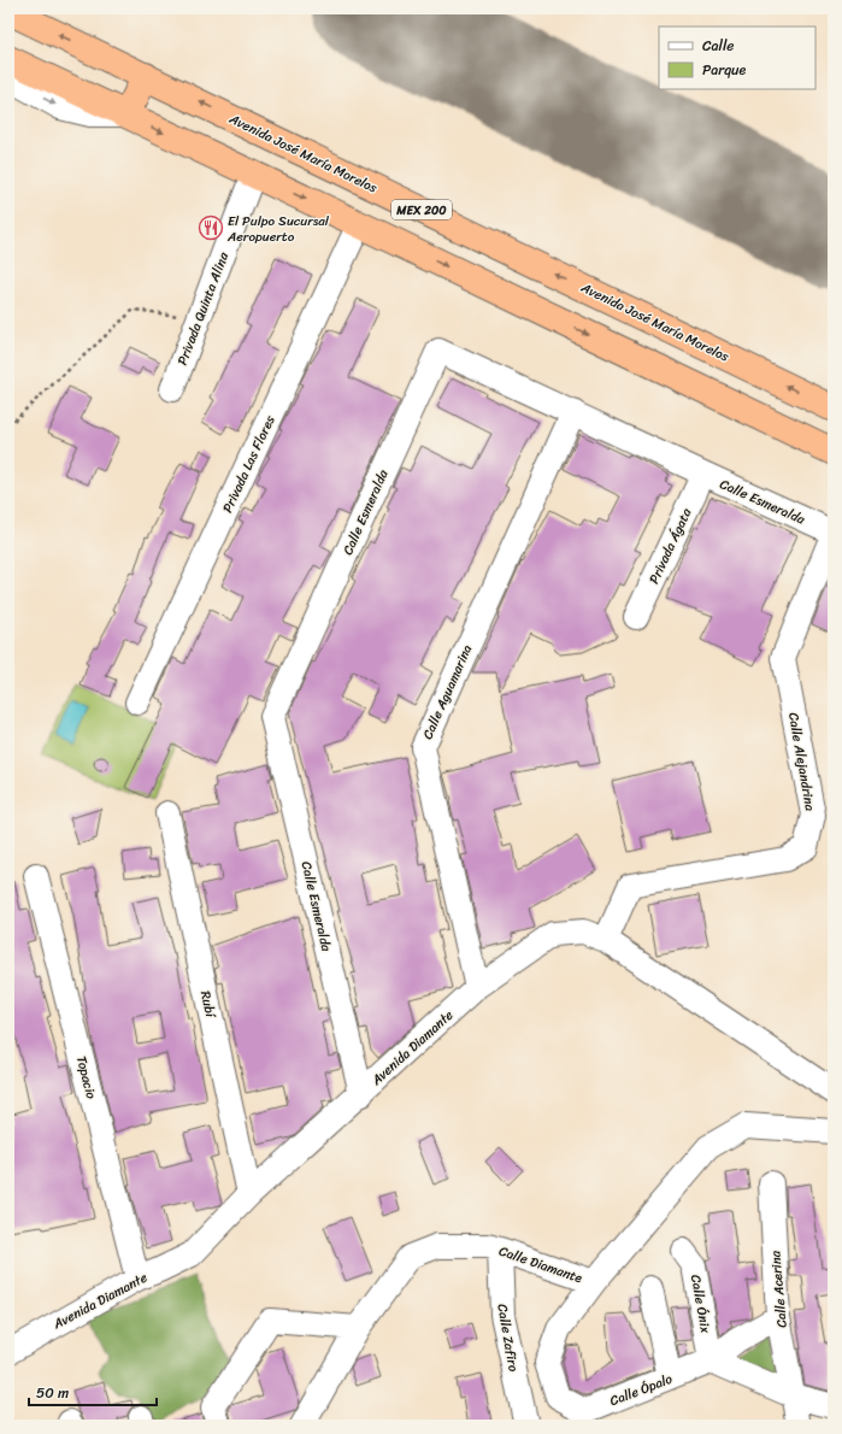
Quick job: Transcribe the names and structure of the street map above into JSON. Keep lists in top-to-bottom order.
{
  "streets": {
    "highway": ["Avenida José María Morelos", "MEX 200"],
    "street": [
      "Privada Quinta Alina",
      "Privada Las Flores",
      "Calle Esmeralda",
      "Privada Ágata",
      "Calle Aguamarina",
      "Calle Alejandrina",
      "Rubí",
      "Avenida Diamante",
      "Topacio",
      "Calle Diamante",
      "Calle Acerina",
      "Calle Ónix",
      "Calle Zafiro",
      "Calle Ópalo"
    ]
  },
  "crossings": [
    ["MEX 200", "Privada Quinta Alina"],
    ["MEX 200", "Privada Las Flores"],
    ["Calle Esmeralda", "Privada Ágata"],
    ["Calle Esmeralda", "Calle Aguamarina"],
    ["Calle Esmeralda", "Calle Alejandrina"],
    ["Calle Esmeralda", "Avenida Diamante"],
    ["Calle Aguamarina", "Avenida Diamante"],
    ["Calle Alejandrina", "Avenida Diamante"],
    ["Rubí", "Avenida Diamante"],
    ["Avenida Diamante", "Topacio"],
    ["Calle Diamante", "Calle Zafiro"],
    ["Calle Diamante", "Calle Ópalo"],
    ["Calle Acerina", "Calle Ópalo"],
    ["Calle Ónix", "Calle Ópalo"]
  ],
  "places": {
    "restaurant": ["El Pulpo Sucursal Aeropuerto"]
  },
  "legend": ["Calle", "Parque"],
  "scale_bar": "50 m"
}
